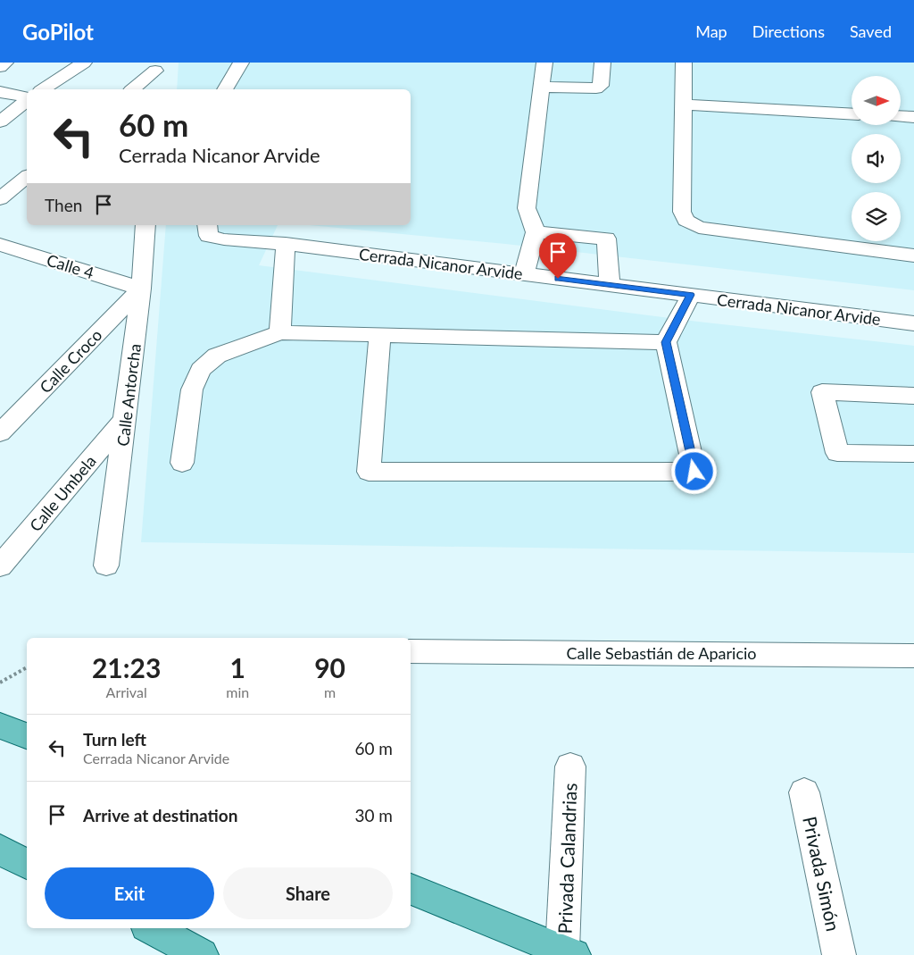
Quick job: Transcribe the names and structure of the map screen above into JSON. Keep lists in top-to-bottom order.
{
  "streets": {
    "street": [
      "Cerrada Nicanor Arvide",
      "Calle 4",
      "Calle Croco",
      "Calle Antorcha",
      "Calle Umbela",
      "Calle Sebastián de Aparicio",
      "Privada Calandrias",
      "Privada Simón"
    ]
  },
  "crossings": [
    ["Calle 4", "Calle Croco"],
    ["Calle 4", "Calle Antorcha"],
    ["Calle Croco", "Calle Antorcha"],
    ["Calle Antorcha", "Calle Umbela"]
  ],
  "north": "right",
  "page": {
    "header": "GoPilot",
    "nav": ["Map", "Directions", "Saved"],
    "turn": ["60 m", "Cerrada Nicanor Arvide"],
    "then": "Then",
    "eta": [
      "21:23",
      "Arrival",
      "1",
      "min",
      "90",
      "m"
    ],
    "list": [
      {
        "name": "Turn left",
        "note": "Cerrada Nicanor Arvide",
        "value": "60 m"
      },
      {
        "name": "Arrive at destination",
        "value": "30 m"
      }
    ],
    "buttons": ["Exit", "Share"]
  }
}
